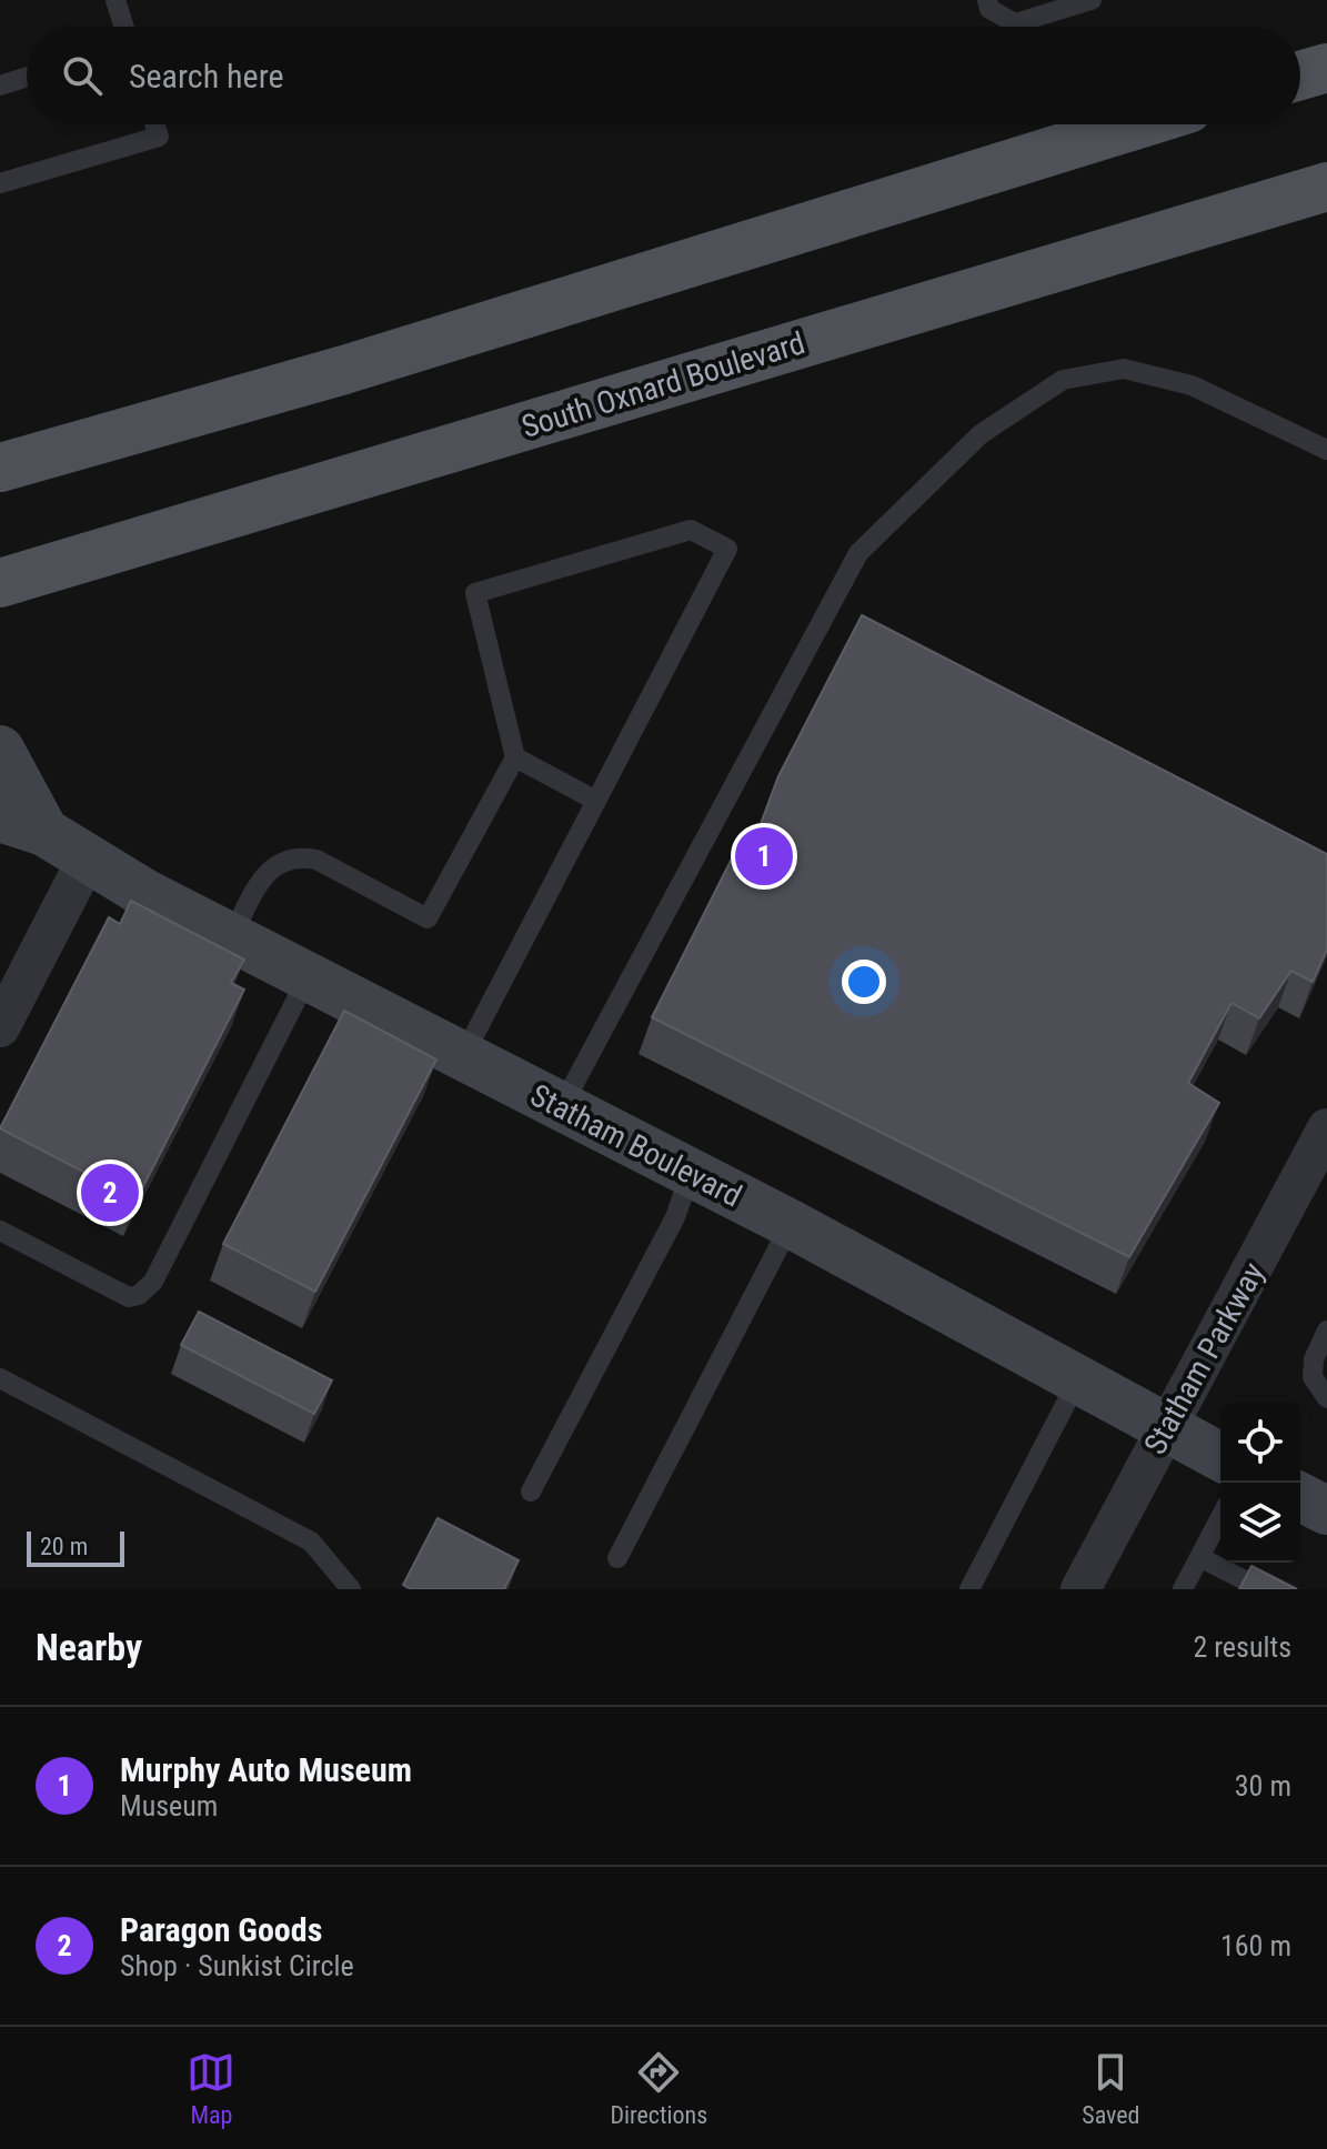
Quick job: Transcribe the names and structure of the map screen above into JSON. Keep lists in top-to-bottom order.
{
  "streets": {
    "main road": ["South Oxnard Boulevard"],
    "street": ["Statham Boulevard", "Statham Parkway"]
  },
  "crossings": [
    ["Statham Boulevard", "Statham Parkway"]
  ],
  "scale_bar": "20 m",
  "page": {
    "search": "Search here",
    "pins": ["1", "2"],
    "scale": "20 m",
    "heading": ["Nearby", "2 results"],
    "list": [
      {
        "mark": "1",
        "name": "Murphy Auto Museum",
        "note": "Museum",
        "value": "30 m"
      },
      {
        "mark": "2",
        "name": "Paragon Goods",
        "note": "Shop · Sunkist Circle",
        "value": "160 m"
      }
    ],
    "nav": ["Map", "Directions", "Saved"]
  }
}
